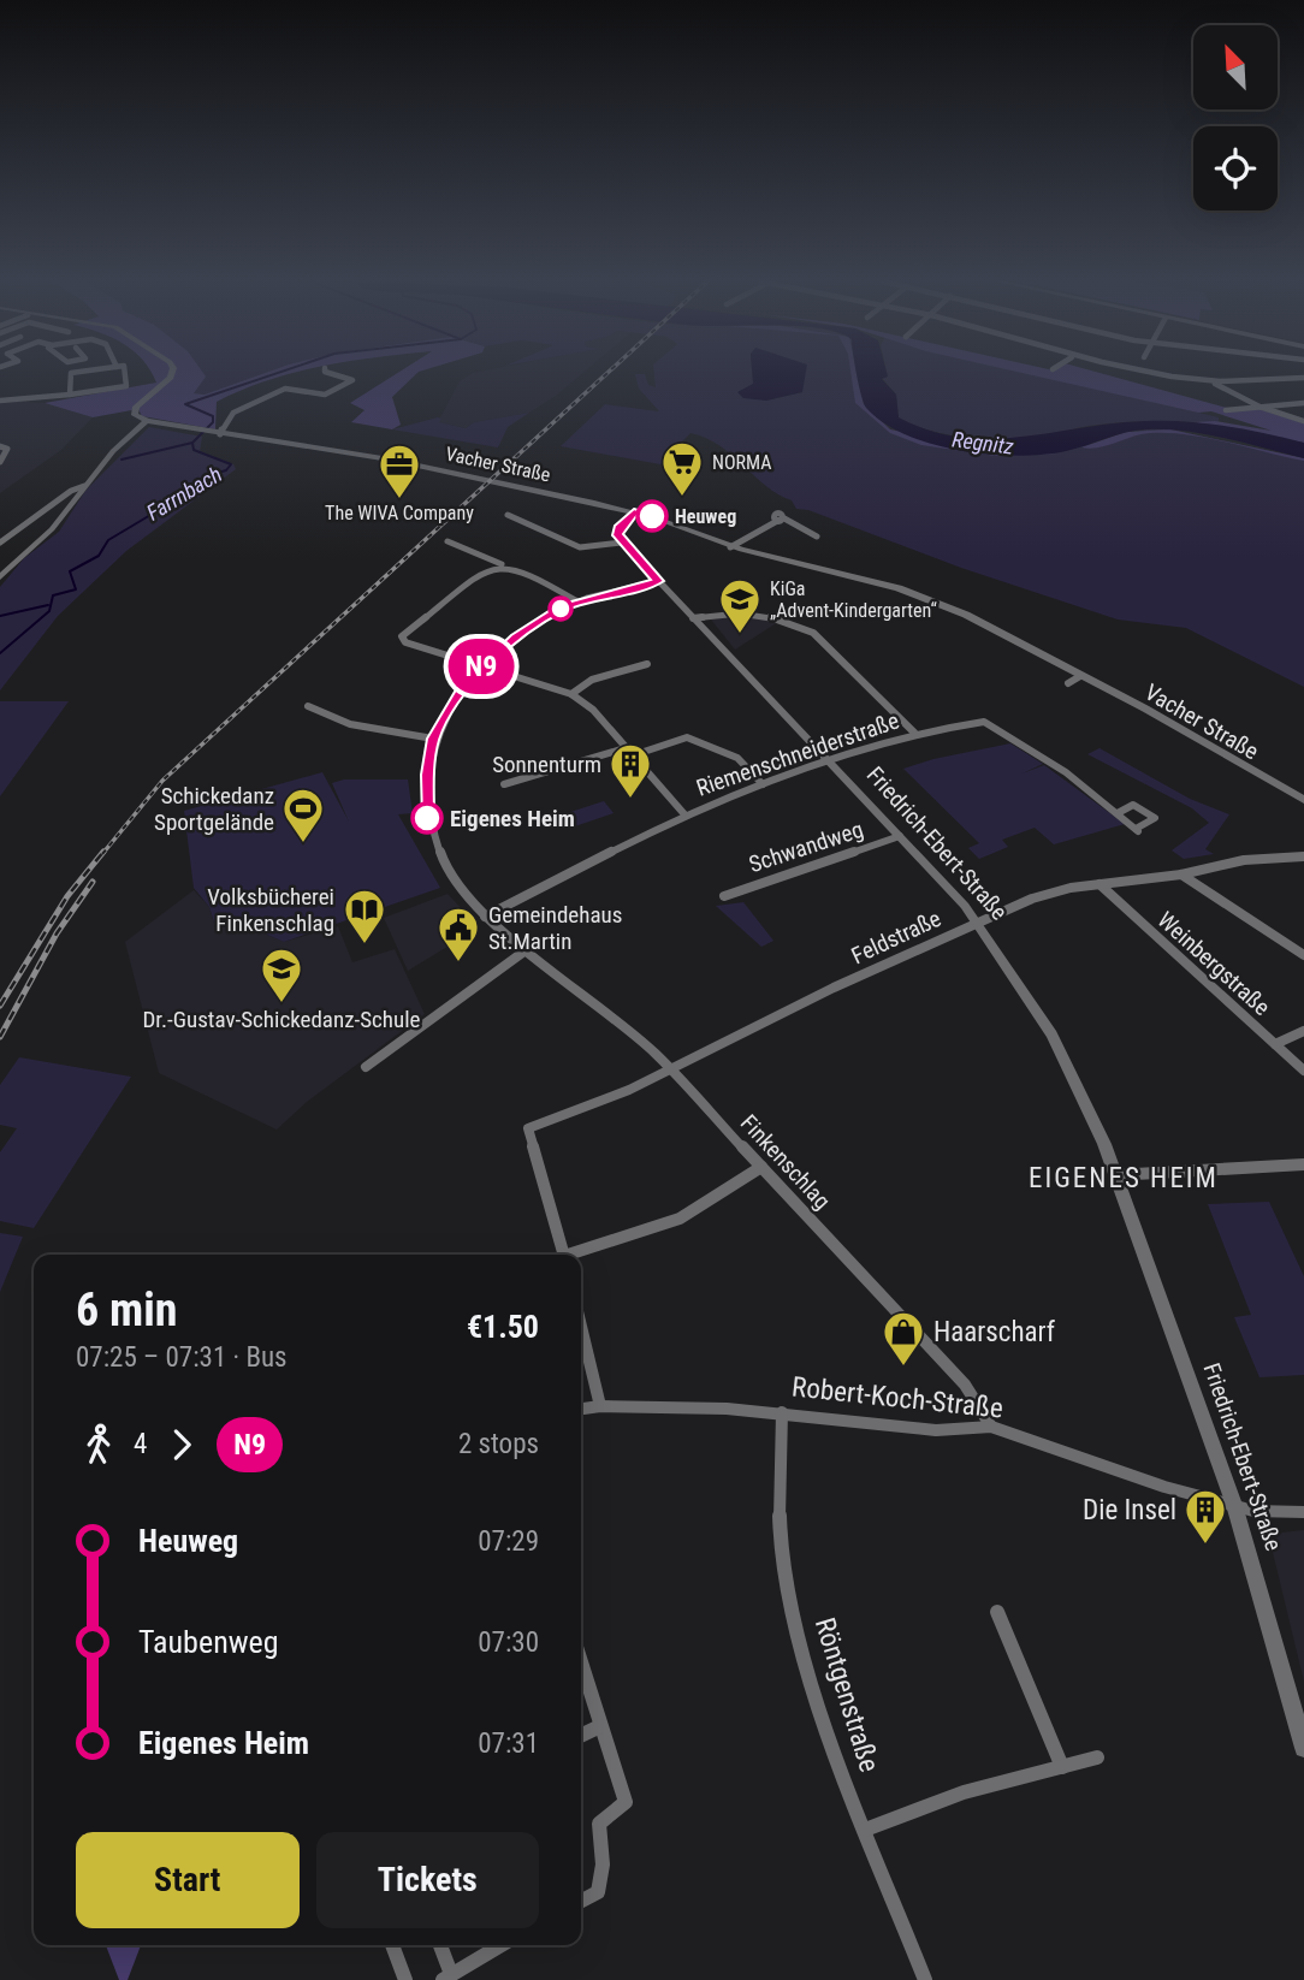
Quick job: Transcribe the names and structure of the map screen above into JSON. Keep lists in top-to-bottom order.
{
  "streets": {
    "street": [
      "Vacher Straße",
      "Riemenschneiderstraße",
      "Friedrich-Ebert-Straße",
      "Schwandweg",
      "Feldstraße",
      "Weinbergstraße",
      "Finkenschlag",
      "Robert-Koch-Straße",
      "Röntgenstraße"
    ]
  },
  "crossings": [
    ["Riemenschneiderstraße", "Friedrich-Ebert-Straße"],
    ["Riemenschneiderstraße", "Finkenschlag"],
    ["Friedrich-Ebert-Straße", "Schwandweg"],
    ["Friedrich-Ebert-Straße", "Feldstraße"],
    ["Friedrich-Ebert-Straße", "Finkenschlag"],
    ["Friedrich-Ebert-Straße", "Robert-Koch-Straße"],
    ["Feldstraße", "Weinbergstraße"],
    ["Feldstraße", "Finkenschlag"],
    ["Finkenschlag", "Robert-Koch-Straße"],
    ["Robert-Koch-Straße", "Röntgenstraße"]
  ],
  "districts": ["EIGENES HEIM"],
  "water": ["Regnitz", "Farrnbach"],
  "places": {
    "supermarket": ["NORMA"],
    "office": ["The WIVA Company"],
    "other": ["Heuweg", "Eigenes Heim"],
    "school or university": ["KiGa „Advent-Kindergarten“", "Dr.-Gustav-Schickedanz-Schule"],
    "building": ["Sonnenturm", "Die Insel"],
    "sports": ["Schickedanz Sportgelände"],
    "library": ["Volksbücherei Finkenschlag"],
    "public building": ["Gemeindehaus St.Martin"],
    "shop": ["Haarscharf"]
  },
  "lines": ["bus line N9"],
  "north": "top left",
  "page": {
    "on_map": "N9",
    "heading": ["6 min", "07:25 – 07:31 · Bus", "€1.50"],
    "legs": ["4", "N9", "2 stops"],
    "list": [
      {
        "name": "Heuweg",
        "value": "07:29"
      },
      {
        "name": "Taubenweg",
        "value": "07:30"
      },
      {
        "name": "Eigenes Heim",
        "value": "07:31"
      }
    ],
    "buttons": ["Start", "Tickets"]
  }
}
